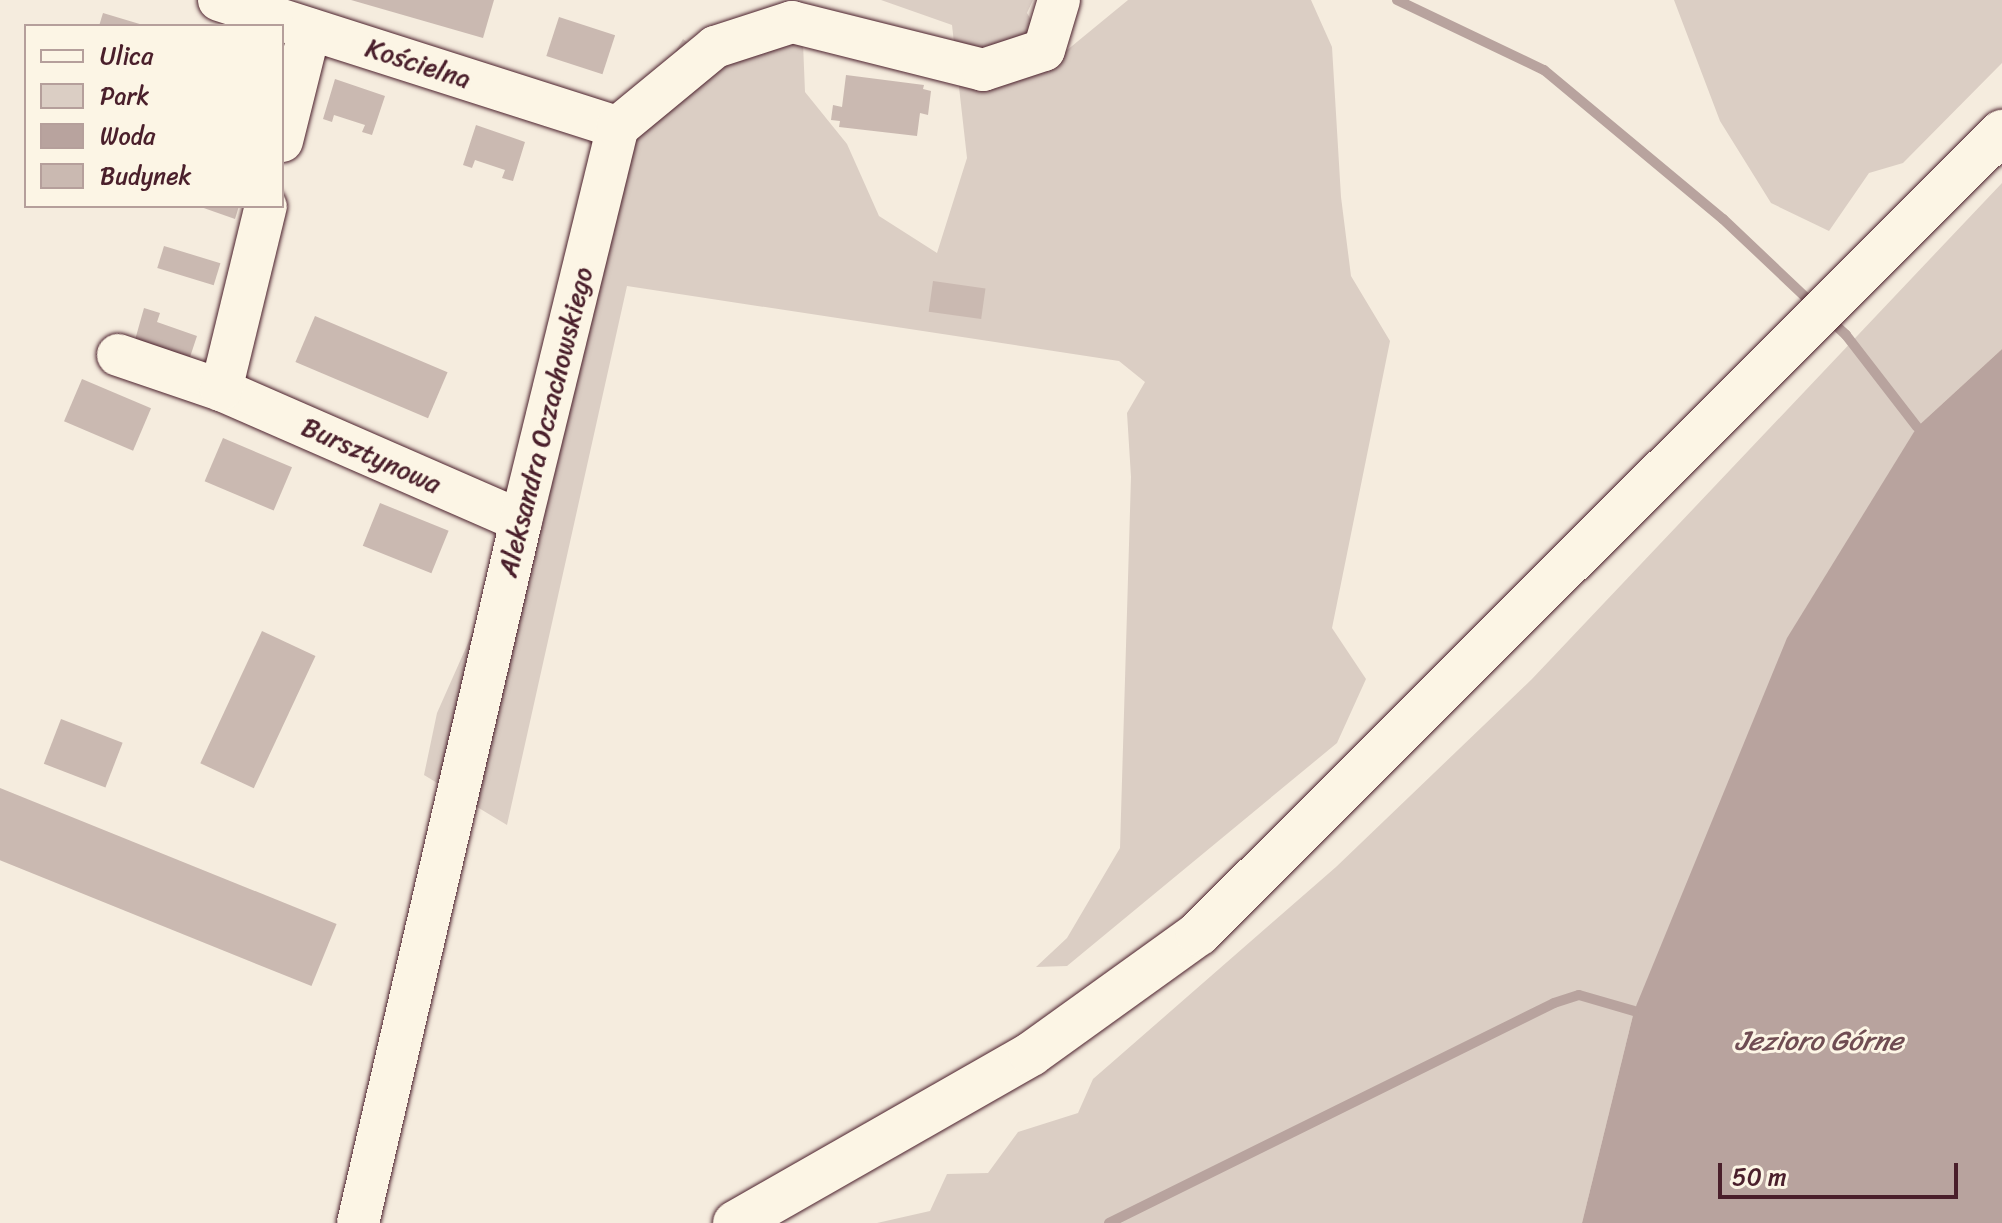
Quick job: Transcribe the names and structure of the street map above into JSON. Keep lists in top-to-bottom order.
{
  "streets": {
    "street": ["Kościelna", "Aleksandra Oczachowskiego", "Bursztynowa"]
  },
  "crossings": [
    ["Kościelna", "Aleksandra Oczachowskiego"],
    ["Aleksandra Oczachowskiego", "Bursztynowa"]
  ],
  "water": ["Jezioro Górne"],
  "legend": [
    "Ulica",
    "Park",
    "Woda",
    "Budynek"
  ],
  "scale_bar": "50 m"
}
